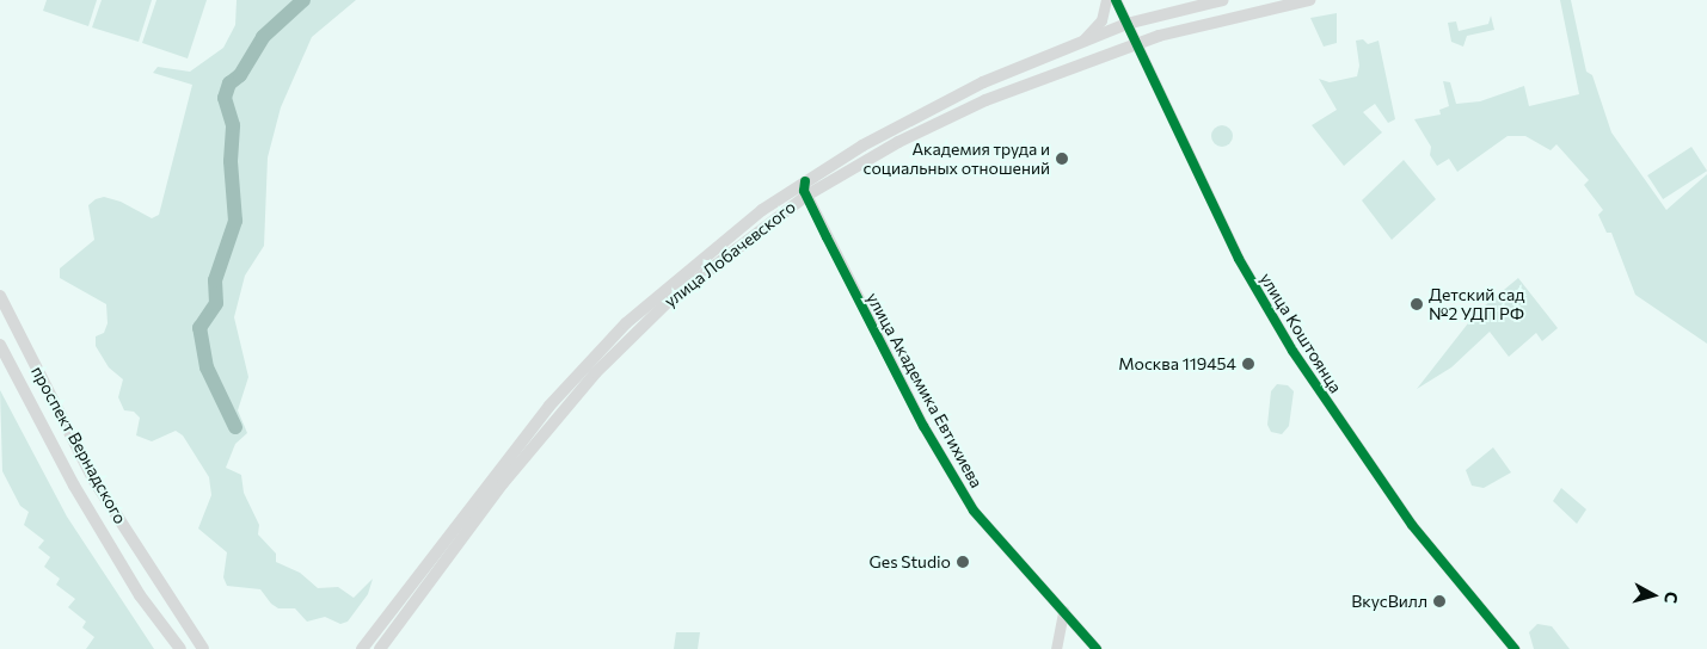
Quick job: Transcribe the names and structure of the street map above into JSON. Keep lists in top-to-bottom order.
{
  "streets": {
    "main road": ["улица Лобачевского", "проспект Вернадского"],
    "street": ["улица Коштоянца", "улица Академика Евтихиева"]
  },
  "crossings": [
    ["улица Лобачевского", "улица Коштоянца"],
    ["улица Лобачевского", "улица Академика Евтихиева"]
  ],
  "places": [
    "Академия труда и социальных отношений",
    "Детский сад №2 УДП РФ",
    "Москва 119454",
    "Ges Studio",
    "ВкусВилл"
  ],
  "north": "right"
}
